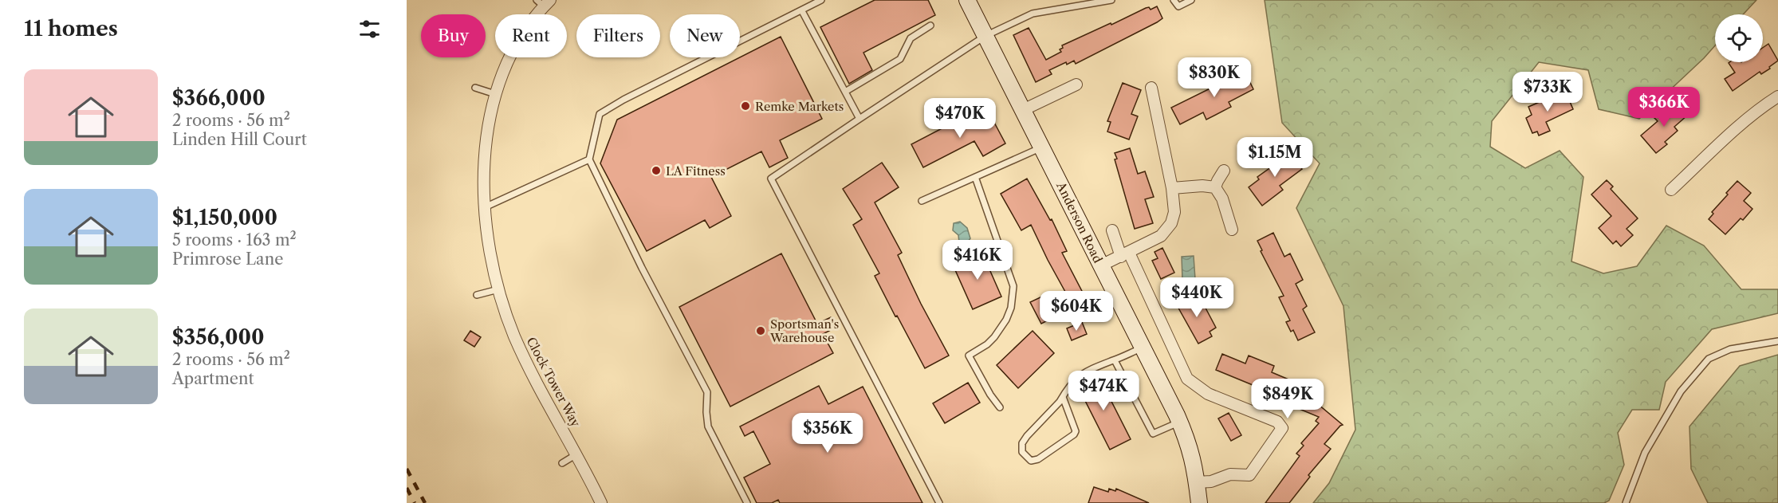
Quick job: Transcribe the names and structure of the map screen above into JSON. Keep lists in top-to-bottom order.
{
  "streets": {
    "street": ["Anderson Road", "Clock Tower Way"]
  },
  "places": ["Remke Markets", "LA Fitness", "Sportsman's Warehouse"],
  "page": {
    "heading": "11 homes",
    "chip": [
      "Buy",
      "Rent",
      "Filters",
      "New"
    ],
    "list": [
      {
        "name": "$366,000",
        "note": "2 rooms · 56 m² · Linden Hill Court"
      },
      {
        "name": "$1,150,000",
        "note": "5 rooms · 163 m² · Primrose Lane"
      },
      {
        "name": "$356,000",
        "note": "2 rooms · 56 m² · Apartment"
      }
    ],
    "price": [
      "$830K",
      "$733K",
      "$366K",
      "$470K",
      "$1.15M",
      "$416K",
      "$440K",
      "$604K",
      "$474K",
      "$849K",
      "$356K"
    ]
  }
}
